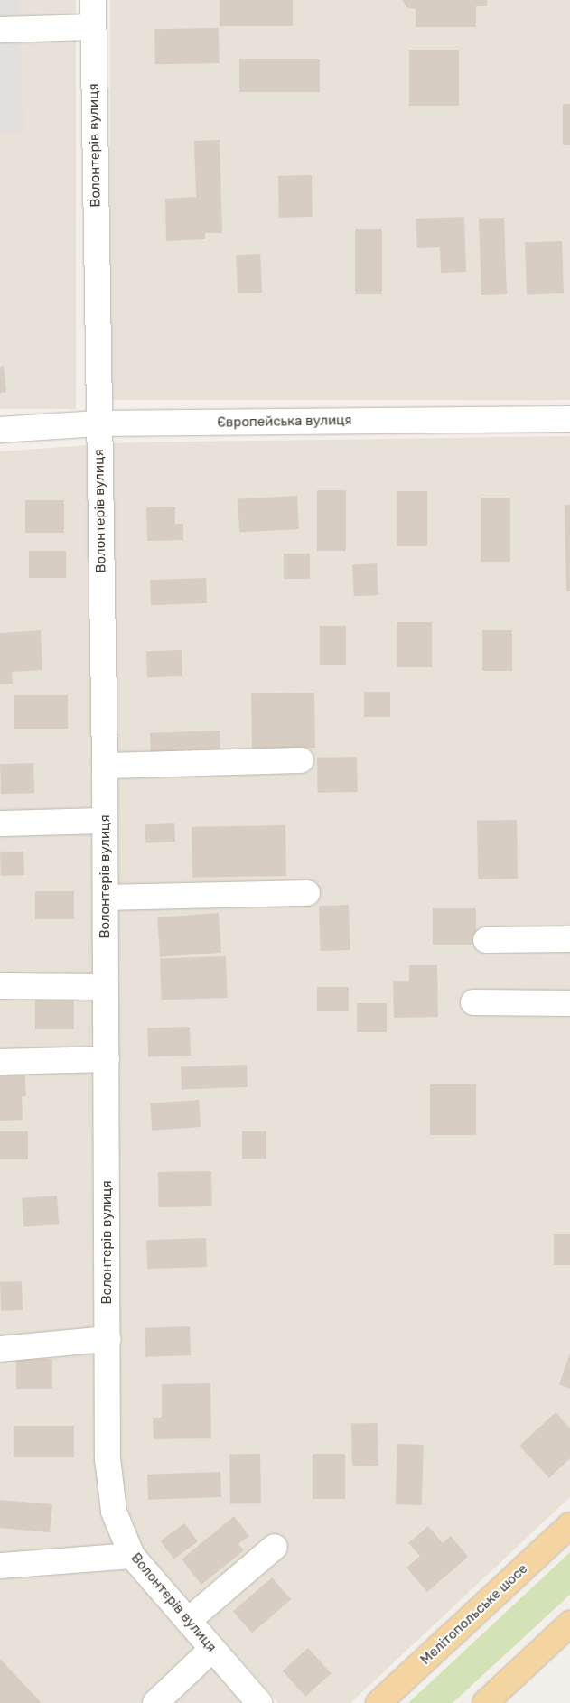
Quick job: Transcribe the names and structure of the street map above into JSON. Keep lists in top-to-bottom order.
{
  "streets": {
    "main road": ["Мелітопольське шосе"],
    "street": ["Волонтерів вулиця", "Європейська вулиця"]
  },
  "crossings": [
    ["Волонтерів вулиця", "Європейська вулиця"]
  ]
}
